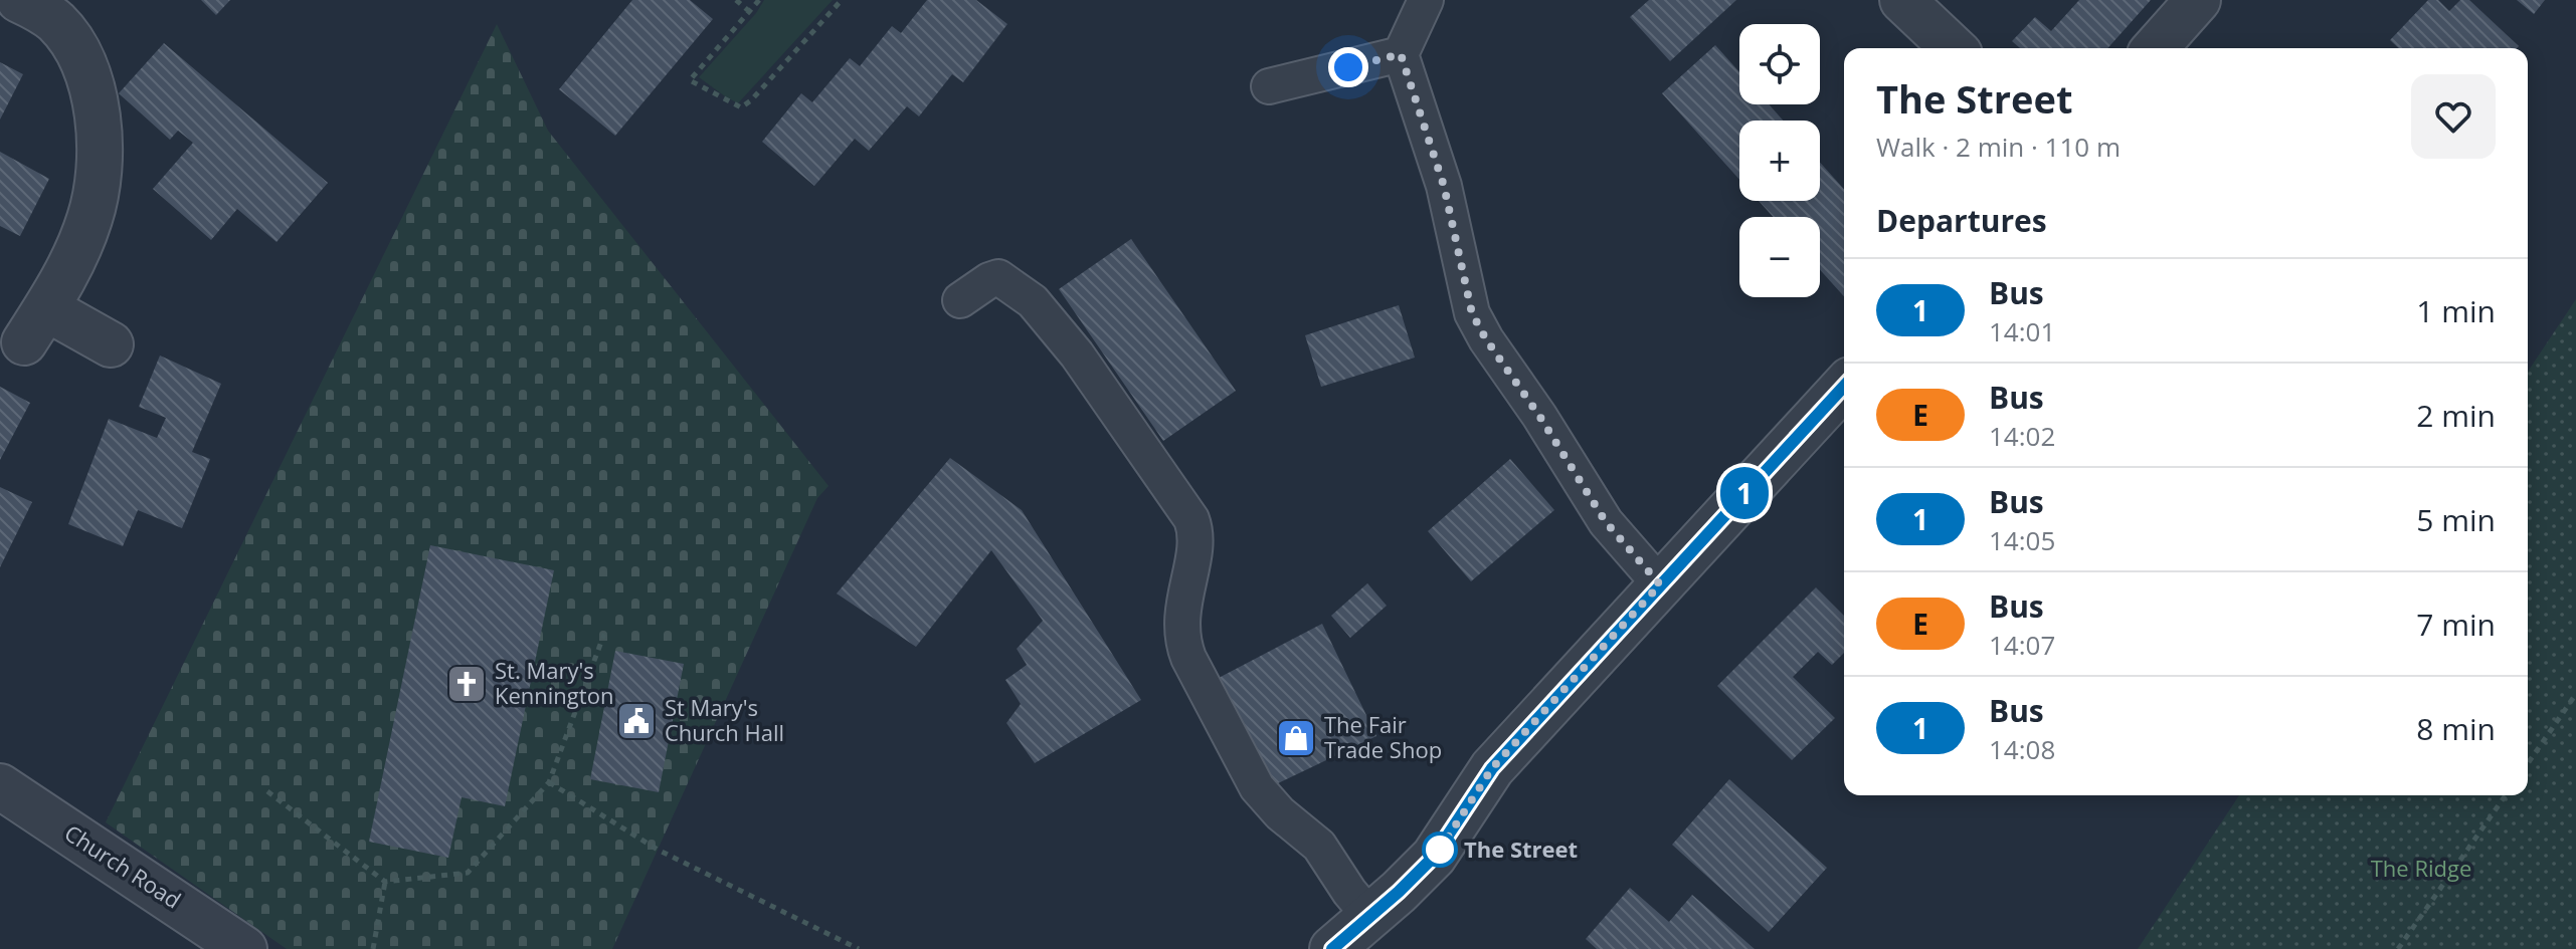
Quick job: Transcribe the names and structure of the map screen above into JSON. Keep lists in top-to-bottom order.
{
  "streets": {
    "street": ["Church Road"]
  },
  "parks": ["The Ridge"],
  "places": {
    "church": ["St. Mary's Kennington"],
    "public building": ["St Mary's Church Hall"],
    "shop": ["The Fair Trade Shop"],
    "other": ["The Street"]
  },
  "lines": ["bus line 1"],
  "page": {
    "on_map": "1",
    "map_buttons": ["+", "−"],
    "heading": [
      ["The Street", "Walk · 2 min · 110 m"],
      "Departures"
    ],
    "list": [
      {
        "mark": "1",
        "name": "Bus",
        "note": "14:01",
        "value": "1 min"
      },
      {
        "mark": "E",
        "name": "Bus",
        "note": "14:02",
        "value": "2 min"
      },
      {
        "mark": "1",
        "name": "Bus",
        "note": "14:05",
        "value": "5 min"
      },
      {
        "mark": "E",
        "name": "Bus",
        "note": "14:07",
        "value": "7 min"
      },
      {
        "mark": "1",
        "name": "Bus",
        "note": "14:08",
        "value": "8 min"
      }
    ]
  }
}
